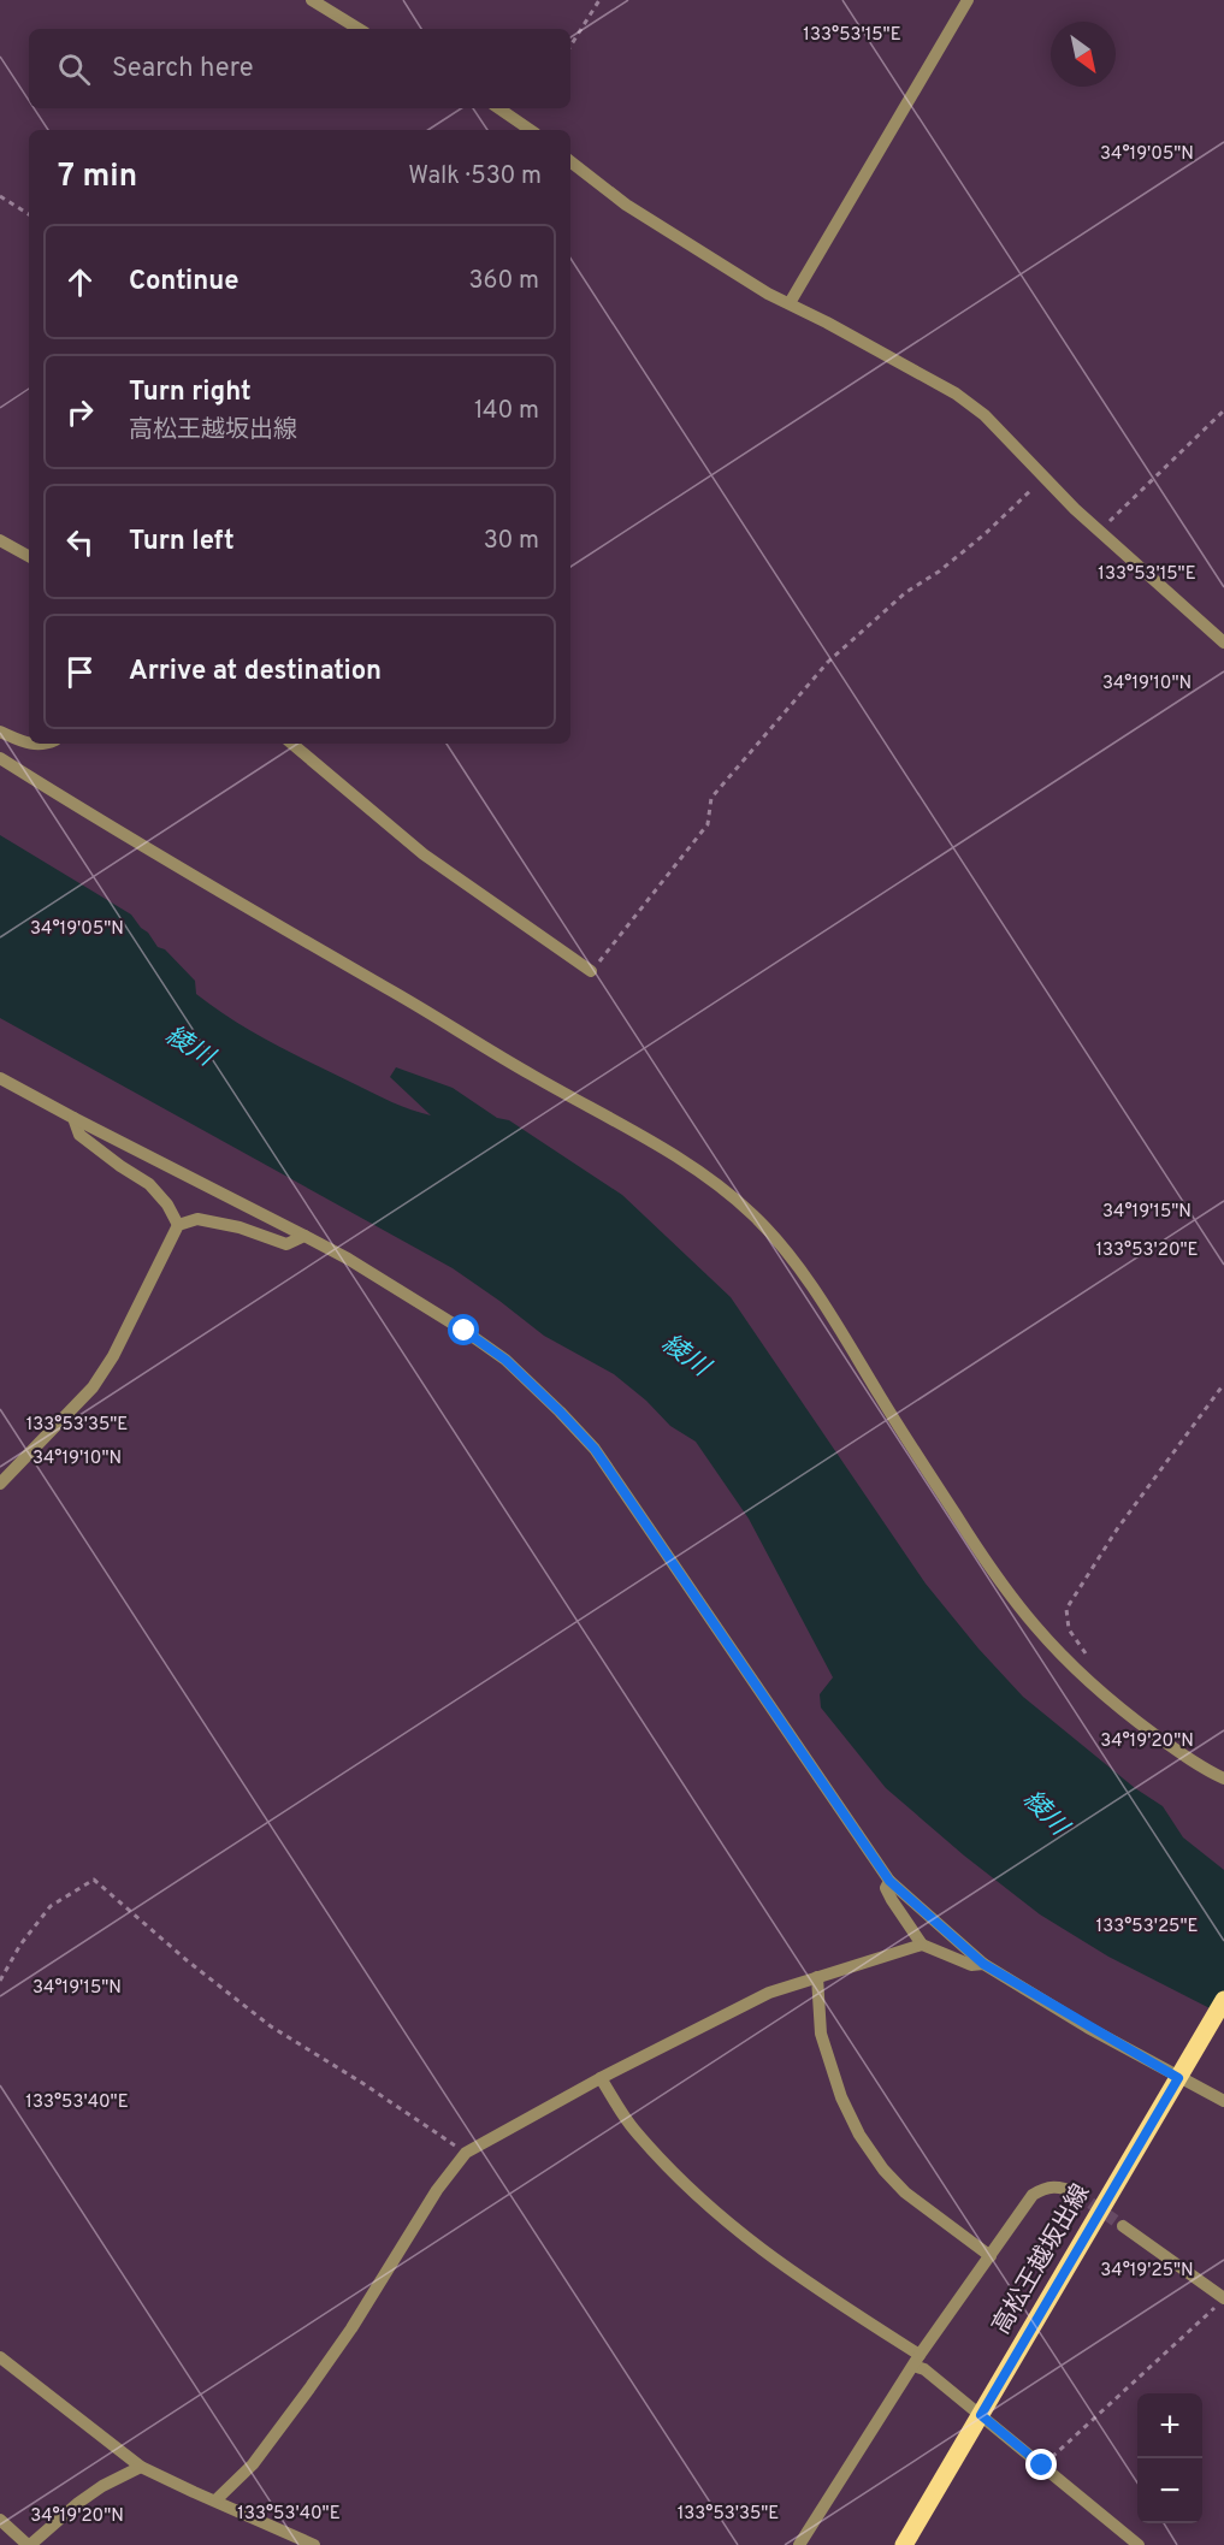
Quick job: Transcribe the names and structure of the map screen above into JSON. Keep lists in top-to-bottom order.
{
  "streets": {
    "main road": ["高松王越坂出線"]
  },
  "water": ["綾川"],
  "north": "bottom right",
  "page": {
    "search": "Search here",
    "heading": ["7 min", "Walk · 530 m"],
    "list": [
      ["Continue", "360 m"],
      ["Turn right", "高松王越坂出線", "140 m"],
      ["Turn left", "30 m"],
      "Arrive at destination"
    ],
    "map_buttons": ["+", "−"]
  },
  "coordinates": [
    "133°53'15\"E",
    "34°19'05\"N",
    "34°19'10\"N",
    "34°19'15\"N",
    "133°53'20\"E",
    "133°53'35\"E",
    "34°19'20\"N",
    "133°53'25\"E",
    "133°53'40\"E",
    "34°19'25\"N"
  ]
}
